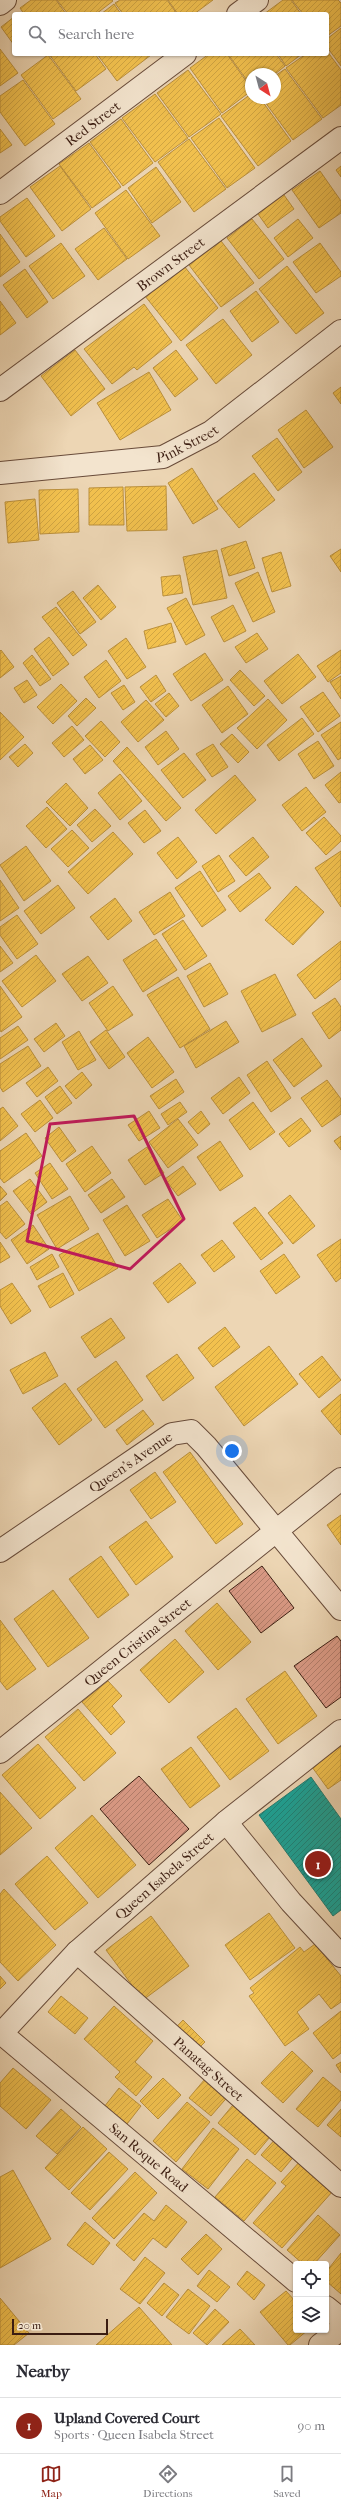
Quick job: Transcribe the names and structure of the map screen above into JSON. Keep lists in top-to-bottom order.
{
  "streets": {
    "street": [
      "Red Street",
      "Brown Street",
      "Pink Street",
      "Queen's Avenue",
      "Queen Cristina Street",
      "Queen Isabela Street",
      "Panatag Street",
      "San Roque Road"
    ]
  },
  "crossings": [
    ["Queen's Avenue", "Queen Cristina Street"],
    ["Queen Isabela Street", "Panatag Street"],
    ["Queen Isabela Street", "San Roque Road"]
  ],
  "scale_bar": "20 m",
  "north": "bottom right",
  "page": {
    "search": "Search here",
    "pins": "1",
    "scale": "20 m",
    "heading": "Nearby",
    "list": [
      {
        "mark": "1",
        "name": "Upland Covered Court",
        "note": "Sports · Queen Isabela Street",
        "value": "90 m"
      }
    ],
    "nav": ["Map", "Directions", "Saved"]
  }
}
